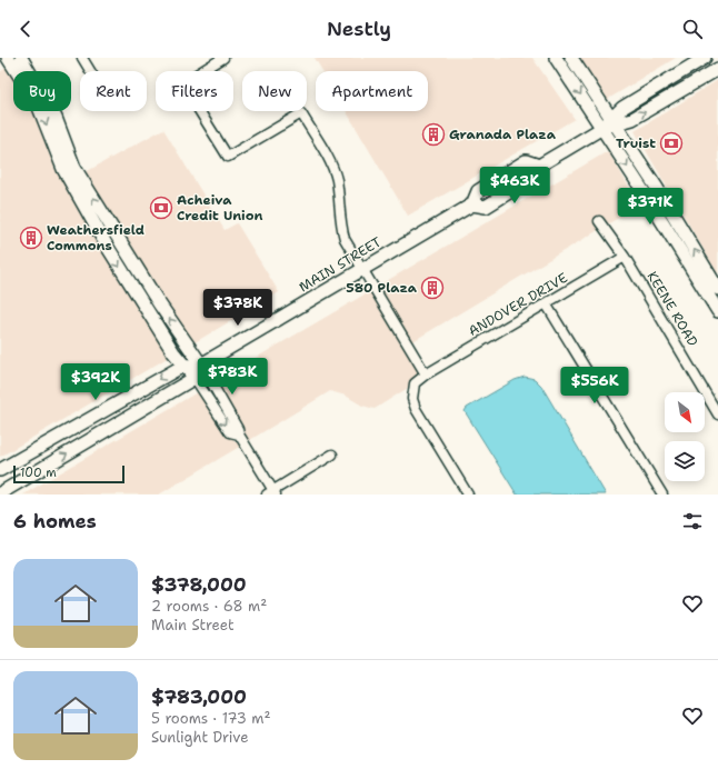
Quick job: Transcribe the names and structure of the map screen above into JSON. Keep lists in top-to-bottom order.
{
  "streets": {
    "main road": ["MAIN STREET"],
    "street": ["ANDOVER DRIVE", "KEENE ROAD"]
  },
  "crossings": [
    ["ANDOVER DRIVE", "KEENE ROAD"]
  ],
  "places": {
    "building": ["Granada Plaza", "Weathersfield Commons", "580 Plaza"],
    "bank": ["Truist", "Acheiva Credit Union"]
  },
  "scale_bar": "100 m",
  "north": "bottom right",
  "page": {
    "header": "Nestly",
    "chip": [
      "Buy",
      "Rent",
      "Filters",
      "New",
      "Apartment"
    ],
    "price": [
      "$463K",
      "$371K",
      "$378K",
      "$783K",
      "$392K",
      "$556K"
    ],
    "scale": "100 m",
    "heading": "6 homes",
    "list": [
      {
        "name": "$378,000",
        "note": "2 rooms · 68 m² · Main Street"
      },
      {
        "name": "$783,000",
        "note": "5 rooms · 173 m² · Sunlight Drive"
      }
    ]
  }
}
